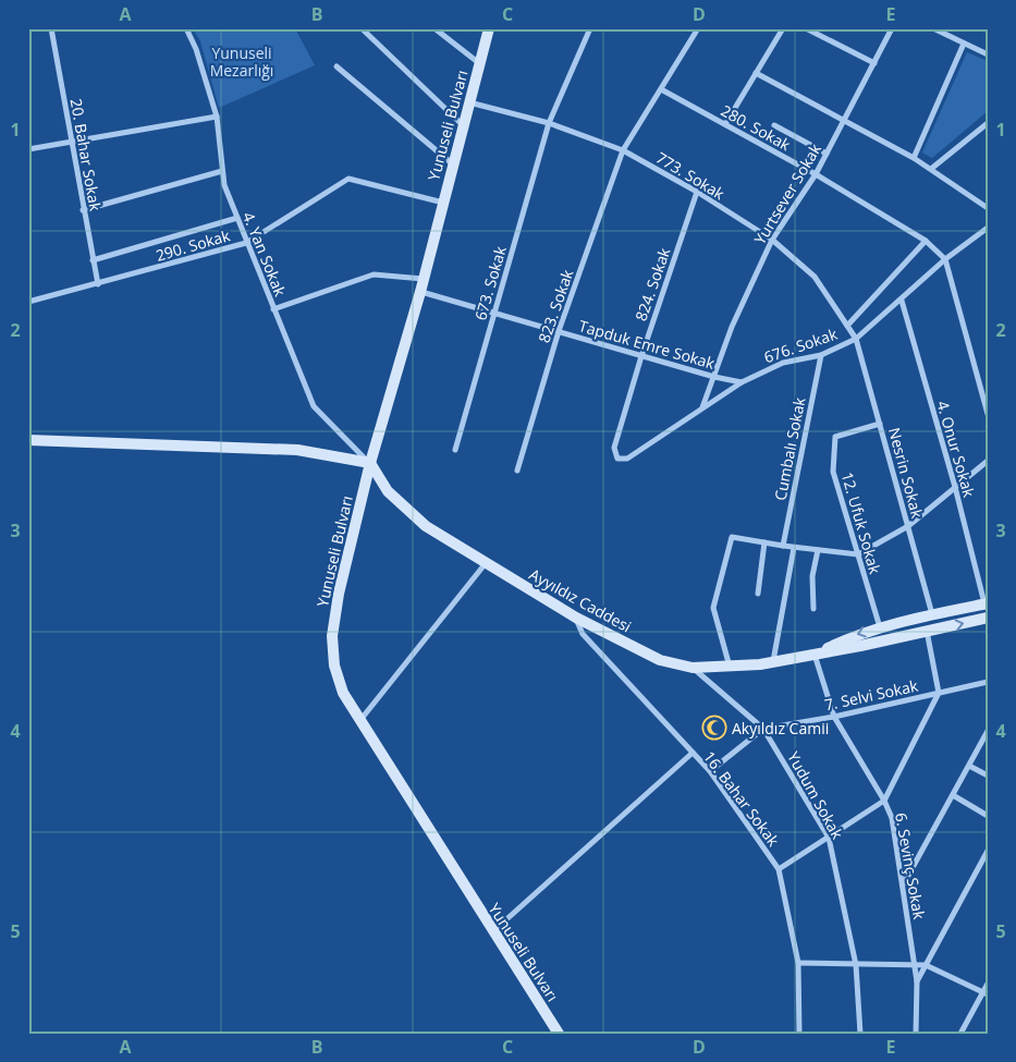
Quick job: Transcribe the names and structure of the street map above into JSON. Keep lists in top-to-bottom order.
{
  "streets": {
    "main road": ["Yunuseli Bulvarı", "Ayyıldız Caddesi"],
    "street": [
      "280. Sokak",
      "20. Bahar Sokak",
      "773. Sokak",
      "Yurtsever Sokak",
      "290. Sokak",
      "4. Yan Sokak",
      "673. Sokak",
      "824. Sokak",
      "823. Sokak",
      "Tapduk Emre Sokak",
      "676. Sokak",
      "Cumbalı Sokak",
      "4. Onur Sokak",
      "Nesrin Sokak",
      "12. Ufuk Sokak",
      "7. Selvi Sokak",
      "Yudum Sokak",
      "16. Bahar Sokak",
      "6. Sevinç Sokak"
    ]
  },
  "crossings": [
    ["Yunuseli Bulvarı", "773. Sokak"],
    ["Yunuseli Bulvarı", "290. Sokak"],
    ["Yunuseli Bulvarı", "4. Yan Sokak"],
    ["Yunuseli Bulvarı", "Tapduk Emre Sokak"],
    ["Yunuseli Bulvarı", "Ayyıldız Caddesi"],
    ["280. Sokak", "Yurtsever Sokak"],
    ["280. Sokak", "823. Sokak"],
    ["280. Sokak", "676. Sokak"],
    ["20. Bahar Sokak", "290. Sokak"],
    ["773. Sokak", "Yurtsever Sokak"],
    ["773. Sokak", "673. Sokak"],
    ["773. Sokak", "824. Sokak"],
    ["773. Sokak", "823. Sokak"],
    ["773. Sokak", "676. Sokak"],
    ["773. Sokak", "Nesrin Sokak"],
    ["Yurtsever Sokak", "Tapduk Emre Sokak"],
    ["Yurtsever Sokak", "676. Sokak"],
    ["290. Sokak", "4. Yan Sokak"],
    ["4. Yan Sokak", "Ayyıldız Caddesi"],
    ["673. Sokak", "Tapduk Emre Sokak"],
    ["824. Sokak", "Tapduk Emre Sokak"],
    ["824. Sokak", "676. Sokak"],
    ["823. Sokak", "Tapduk Emre Sokak"],
    ["Tapduk Emre Sokak", "676. Sokak"],
    ["676. Sokak", "Cumbalı Sokak"],
    ["676. Sokak", "4. Onur Sokak"],
    ["676. Sokak", "Nesrin Sokak"],
    ["4. Onur Sokak", "Ayyıldız Caddesi"],
    ["Nesrin Sokak", "12. Ufuk Sokak"],
    ["Nesrin Sokak", "Ayyıldız Caddesi"],
    ["12. Ufuk Sokak", "Ayyıldız Caddesi"],
    ["Ayyıldız Caddesi", "Yudum Sokak"],
    ["Ayyıldız Caddesi", "16. Bahar Sokak"],
    ["Ayyıldız Caddesi", "6. Sevinç Sokak"],
    ["7. Selvi Sokak", "Yudum Sokak"],
    ["7. Selvi Sokak", "16. Bahar Sokak"],
    ["7. Selvi Sokak", "6. Sevinç Sokak"]
  ],
  "parks": ["Yunuseli Mezarlığı"],
  "places": {
    "mosque": ["Akyıldız Camii"]
  },
  "grid": {
    "columns": [
      "A",
      "B",
      "C",
      "D",
      "E"
    ],
    "rows": [
      "1",
      "2",
      "3",
      "4",
      "5"
    ]
  }
}
